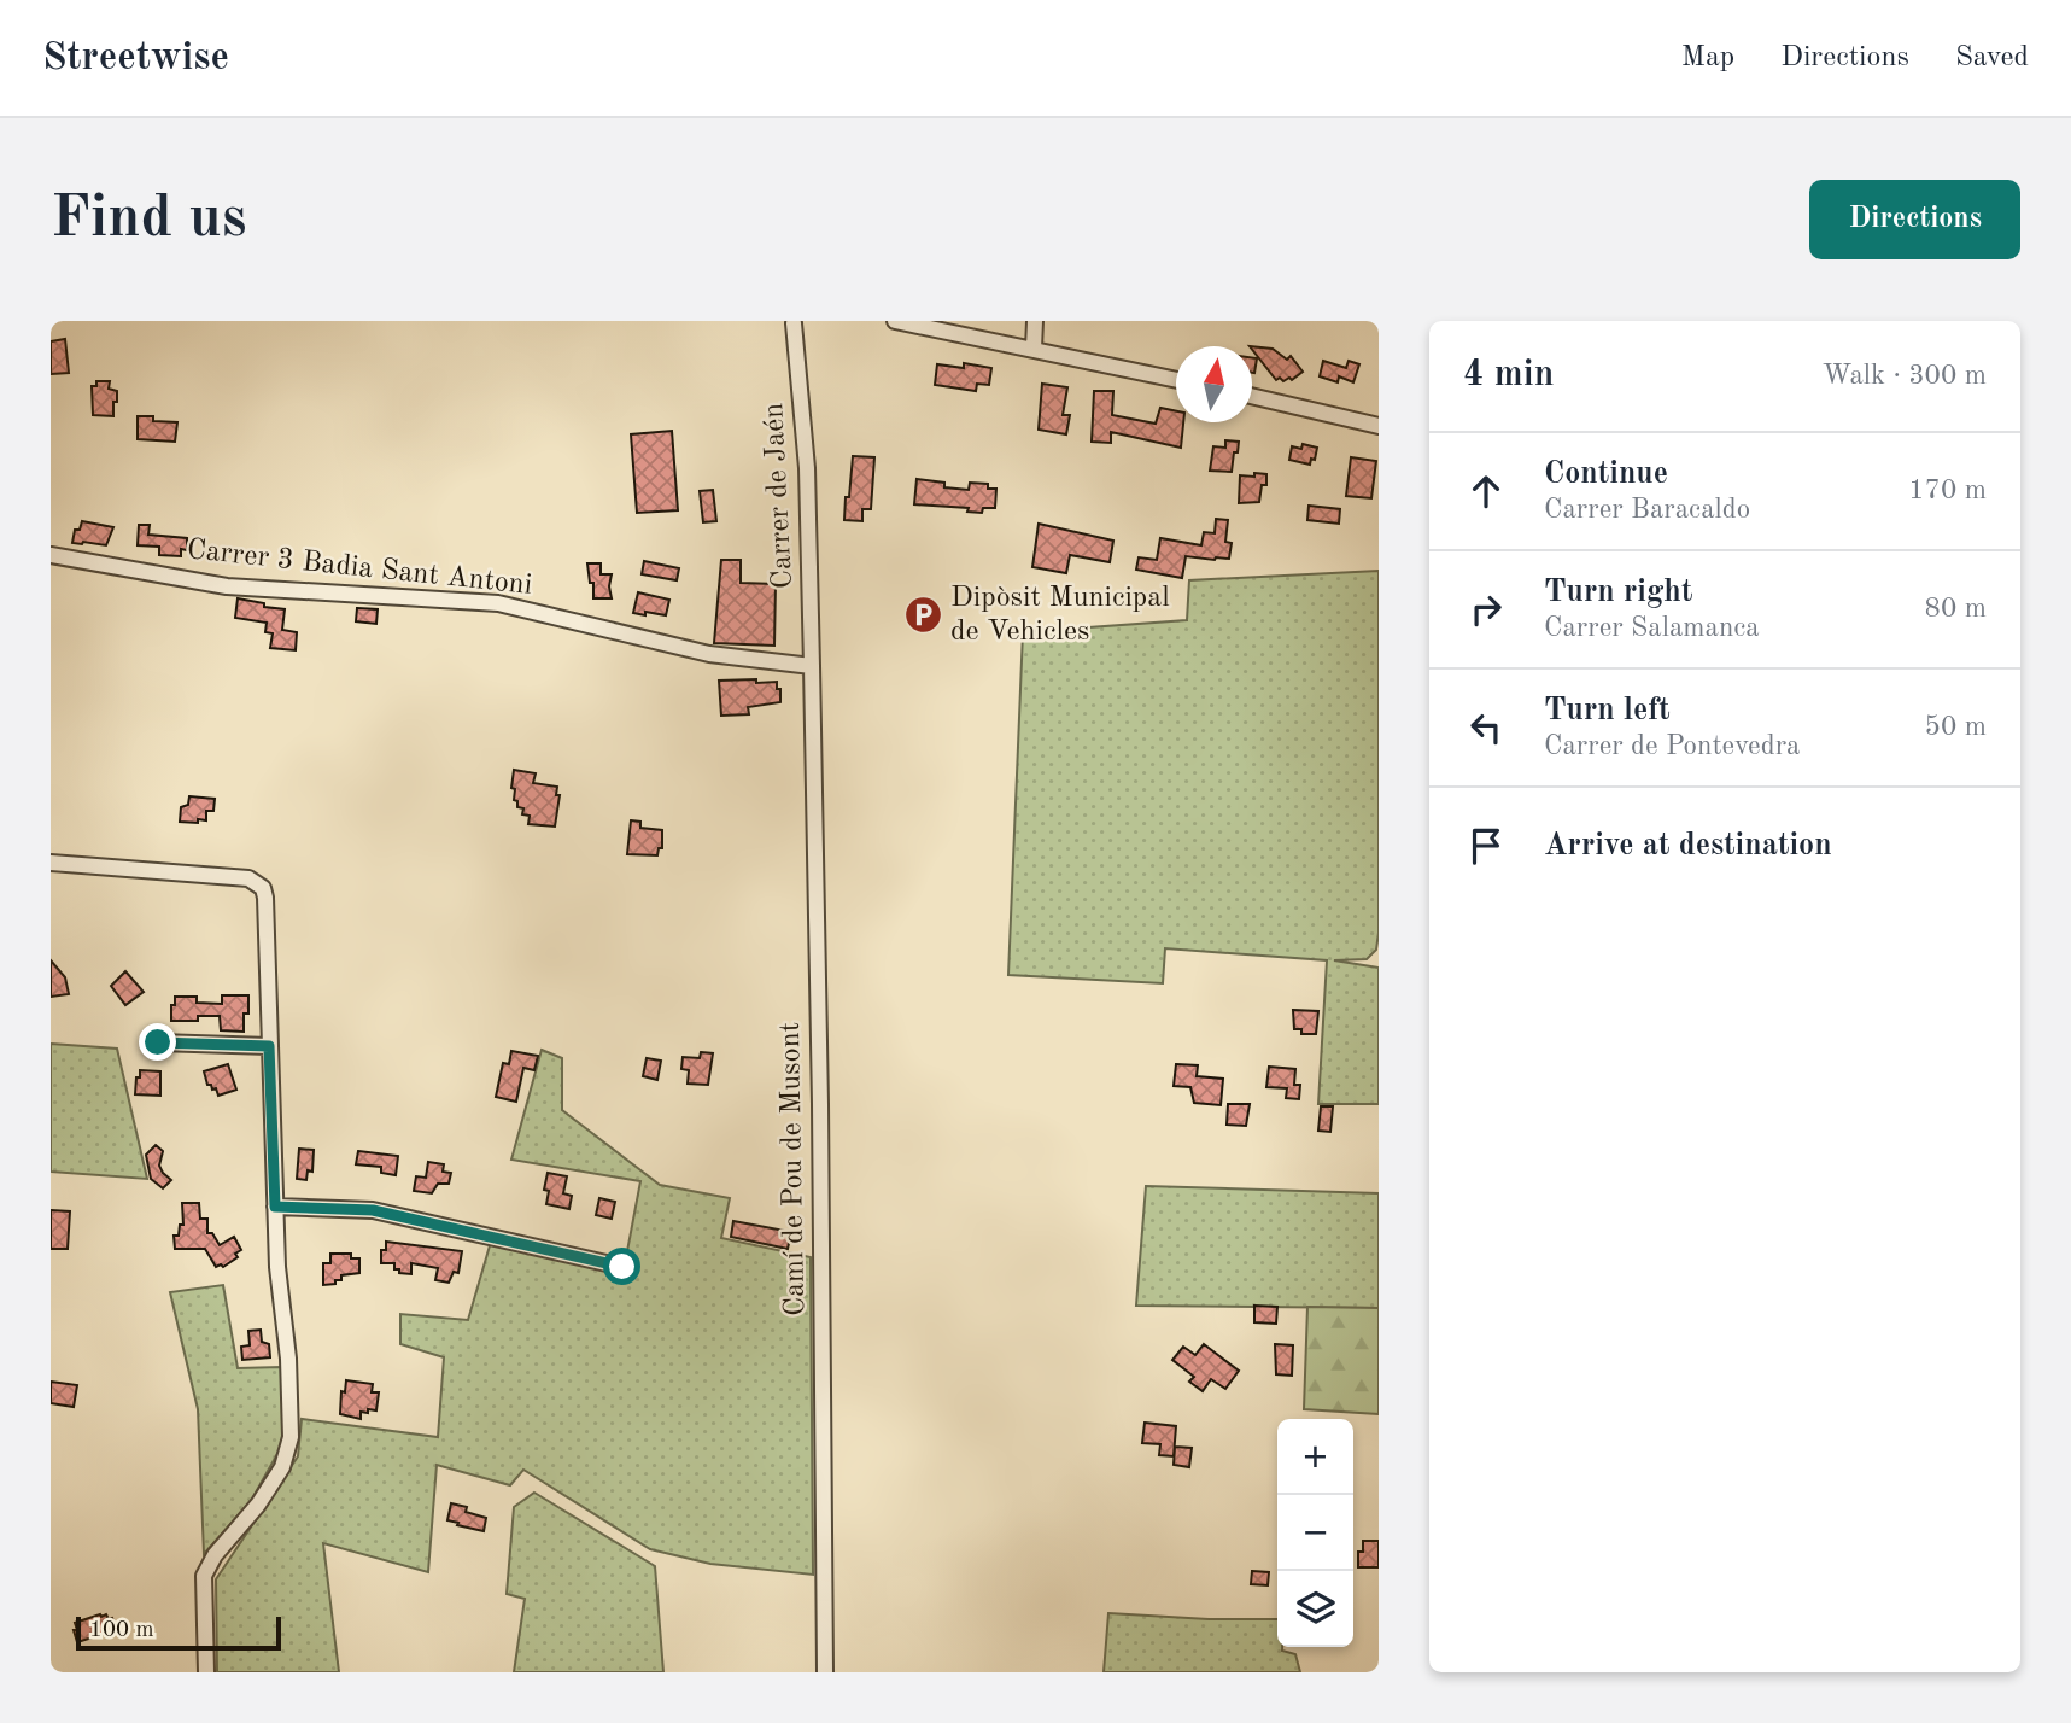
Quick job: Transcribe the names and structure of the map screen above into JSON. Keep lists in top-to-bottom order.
{
  "streets": {
    "street": ["Carrer de Jaén", "Carrer 3 Badia Sant Antoni", "Camí de Pou de Musont"]
  },
  "crossings": [
    ["Carrer de Jaén", "Carrer 3 Badia Sant Antoni"],
    ["Carrer de Jaén", "Camí de Pou de Musont"],
    ["Carrer 3 Badia Sant Antoni", "Camí de Pou de Musont"]
  ],
  "places": {
    "parking": ["Dipòsit Municipal de Vehicles"]
  },
  "scale_bar": "100 m",
  "north": "top",
  "page": {
    "header": "Streetwise",
    "nav": ["Map", "Directions", "Saved"],
    "buttons": "Directions",
    "title": "Find us",
    "heading": ["4 min", "Walk · 300 m"],
    "list": [
      ["Continue", "Carrer Baracaldo", "170 m"],
      ["Turn right", "Carrer Salamanca", "80 m"],
      ["Turn left", "Carrer de Pontevedra", "50 m"],
      "Arrive at destination"
    ],
    "map_buttons": ["+", "−"],
    "scale": "100 m"
  }
}
